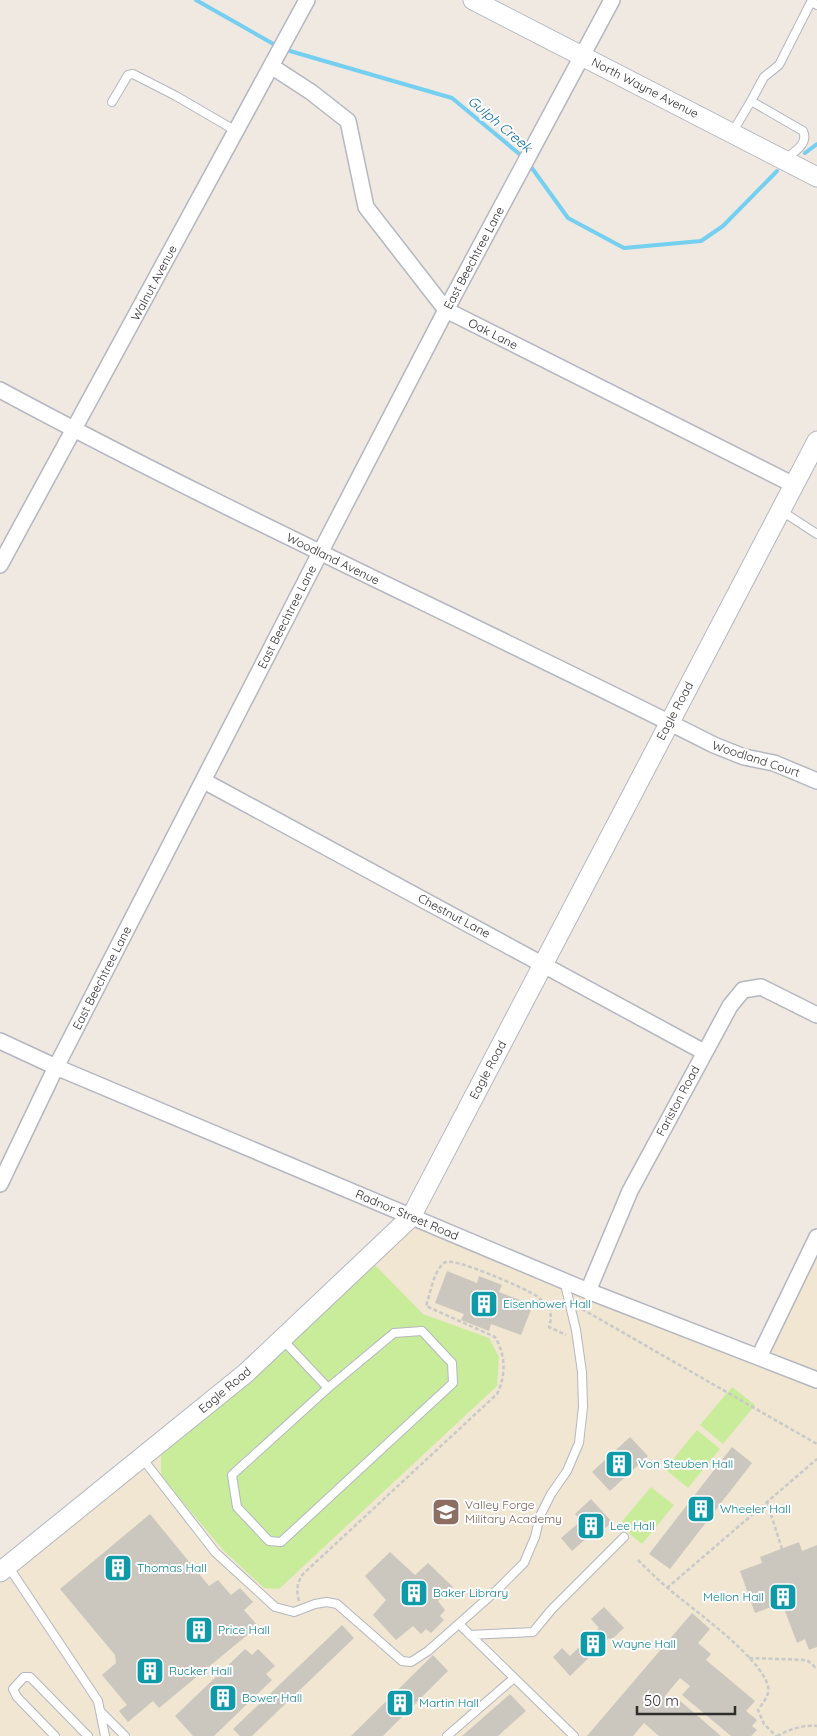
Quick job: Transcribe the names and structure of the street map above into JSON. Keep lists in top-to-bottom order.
{
  "streets": {
    "street": [
      "North Wayne Avenue",
      "East Beechtree Lane",
      "Walnut Avenue",
      "Oak Lane",
      "Woodland Avenue",
      "Eagle Road",
      "Woodland Court",
      "Chestnut Lane",
      "Fariston Road",
      "Radnor Street Road"
    ]
  },
  "crossings": [
    ["North Wayne Avenue", "East Beechtree Lane"],
    ["East Beechtree Lane", "Oak Lane"],
    ["East Beechtree Lane", "Woodland Avenue"],
    ["East Beechtree Lane", "Chestnut Lane"],
    ["East Beechtree Lane", "Radnor Street Road"],
    ["Walnut Avenue", "Oak Lane"],
    ["Walnut Avenue", "Woodland Avenue"],
    ["Oak Lane", "Eagle Road"],
    ["Woodland Avenue", "Eagle Road"],
    ["Woodland Avenue", "Woodland Court"],
    ["Eagle Road", "Woodland Court"],
    ["Eagle Road", "Chestnut Lane"],
    ["Eagle Road", "Radnor Street Road"],
    ["Chestnut Lane", "Fariston Road"],
    ["Fariston Road", "Radnor Street Road"]
  ],
  "water": ["Gulph Creek"],
  "places": {
    "building": [
      "Eisenhower Hall",
      "Von Steuben Hall",
      "Wheeler Hall",
      "Lee Hall",
      "Thomas Hall",
      "Baker Library",
      "Mellon Hall",
      "Price Hall",
      "Wayne Hall",
      "Rucker Hall",
      "Bower Hall",
      "Martin Hall"
    ],
    "school or university": ["Valley Forge Military Academy"]
  },
  "scale_bar": "50 m"
}
